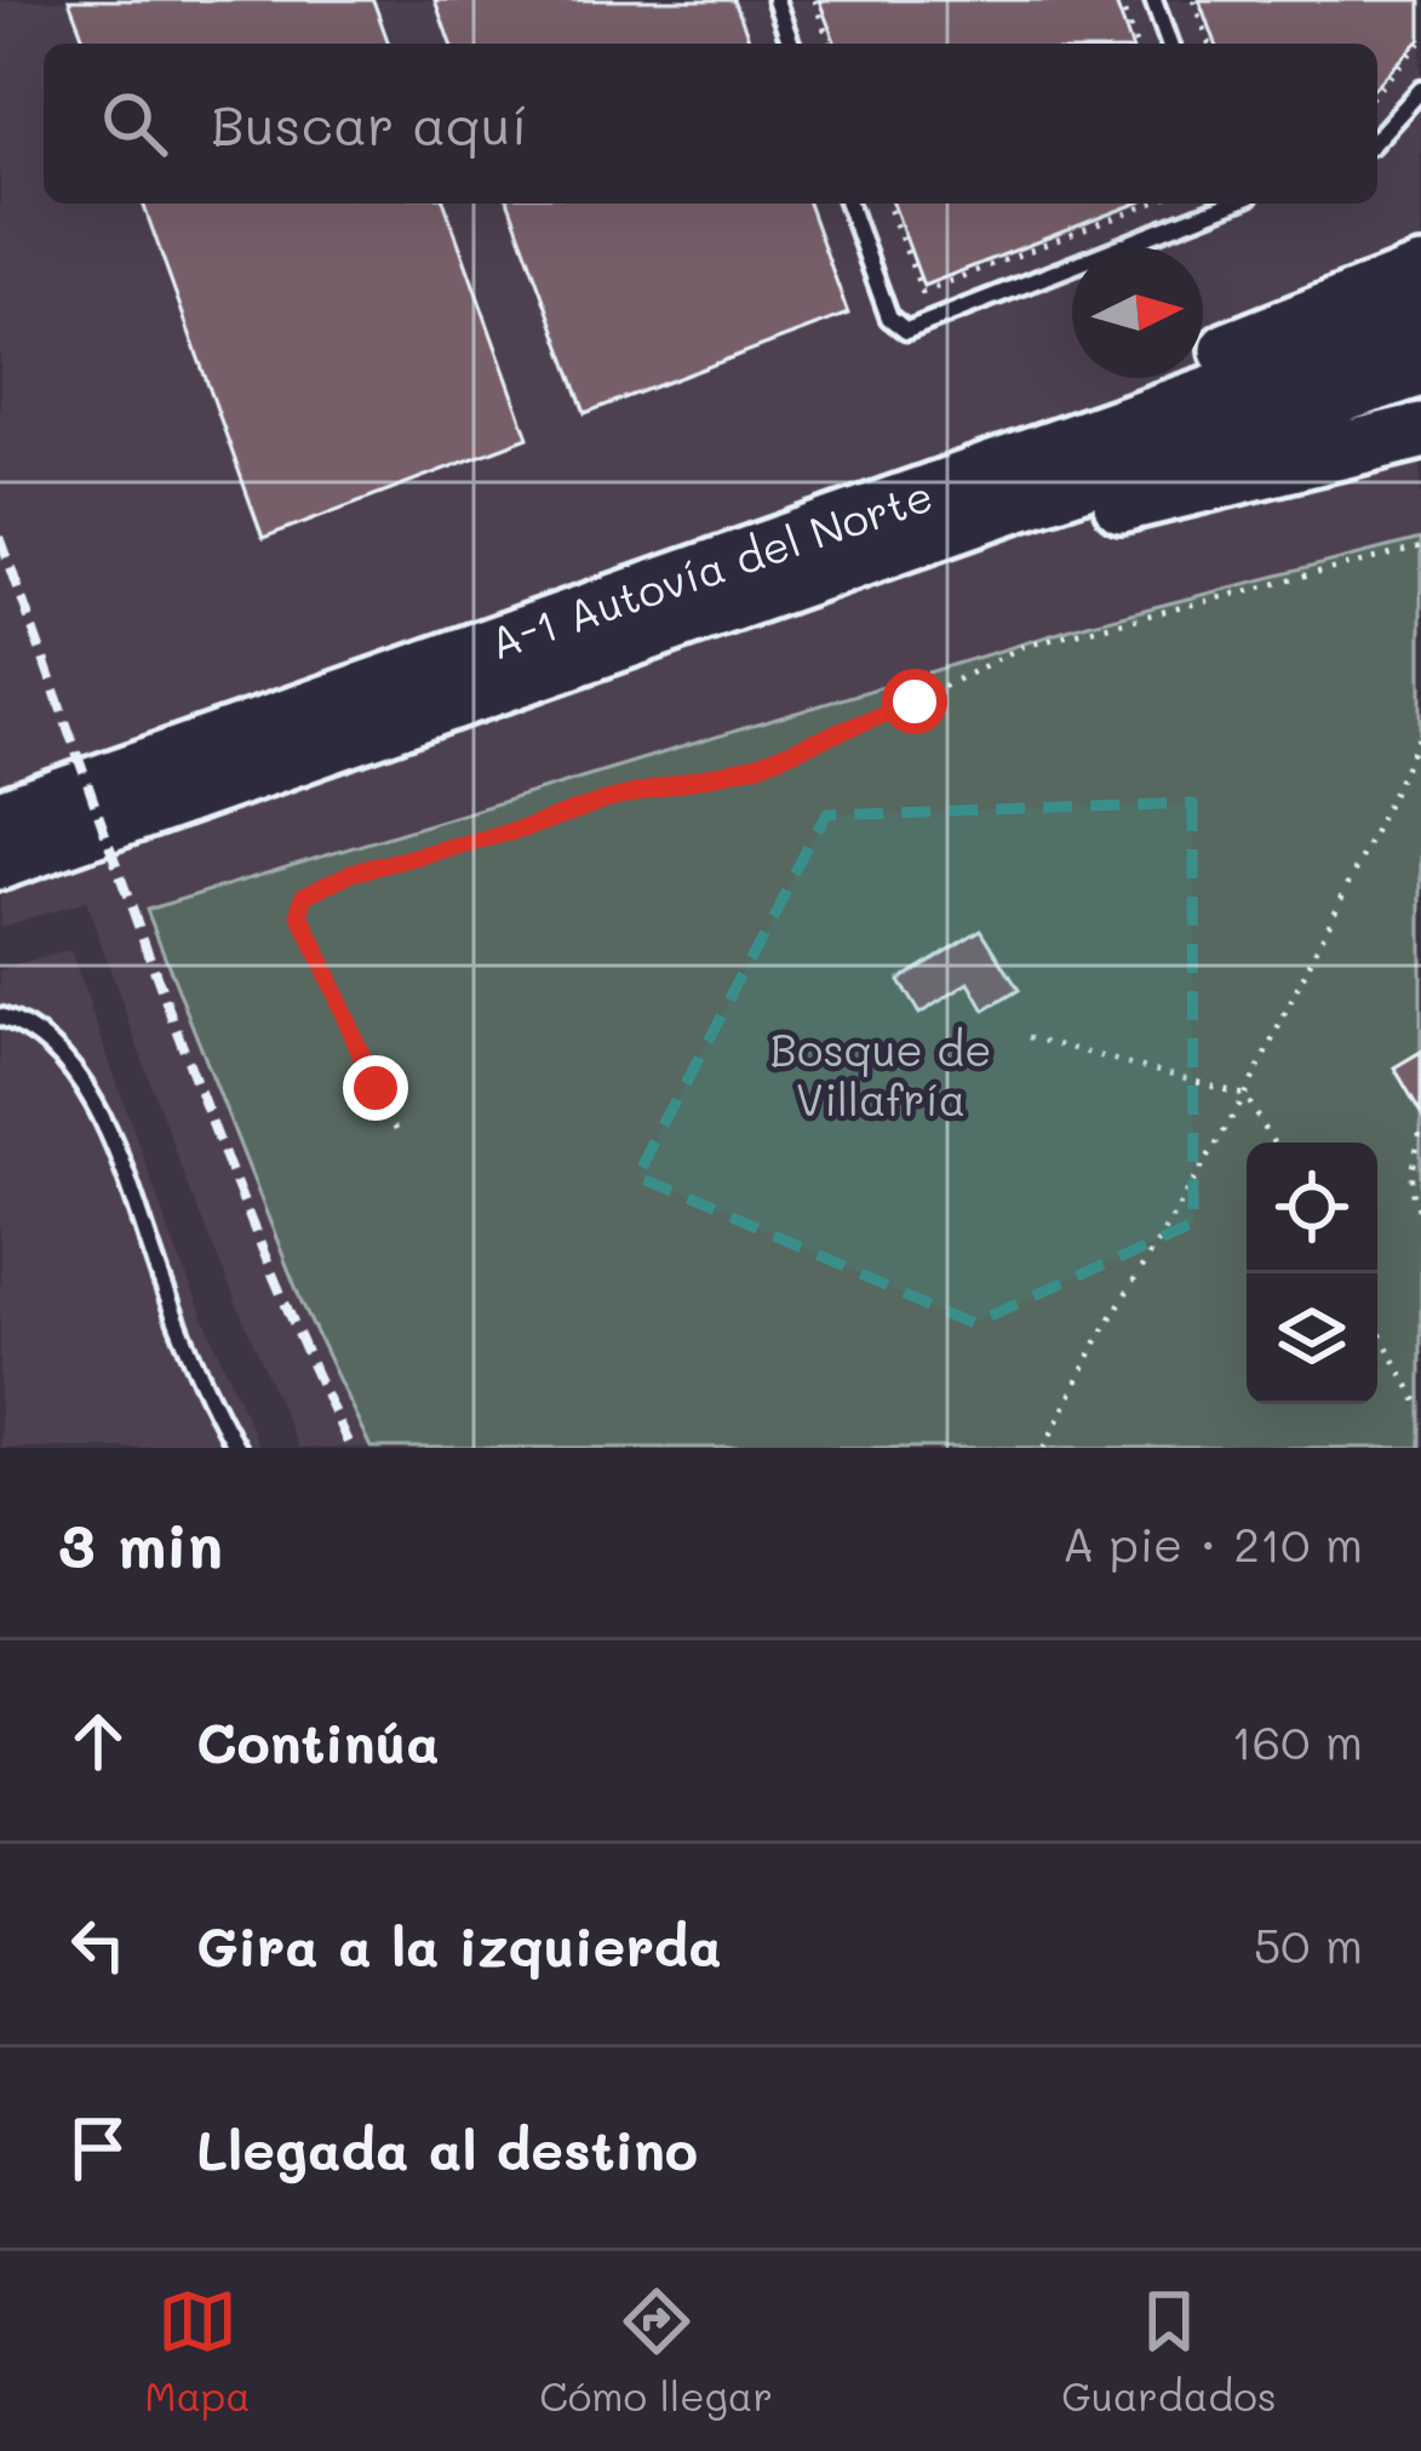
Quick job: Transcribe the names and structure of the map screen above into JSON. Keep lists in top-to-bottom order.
{
  "streets": {
    "highway": ["A-1 Autovía del Norte"]
  },
  "parks": ["Bosque de Villafría"],
  "north": "right",
  "page": {
    "search": "Buscar aquí",
    "heading": ["3 min", "A pie · 210 m"],
    "list": [
      ["Continúa", "160 m"],
      ["Gira a la izquierda", "50 m"],
      "Llegada al destino"
    ],
    "nav": ["Mapa", "Cómo llegar", "Guardados"]
  }
}
